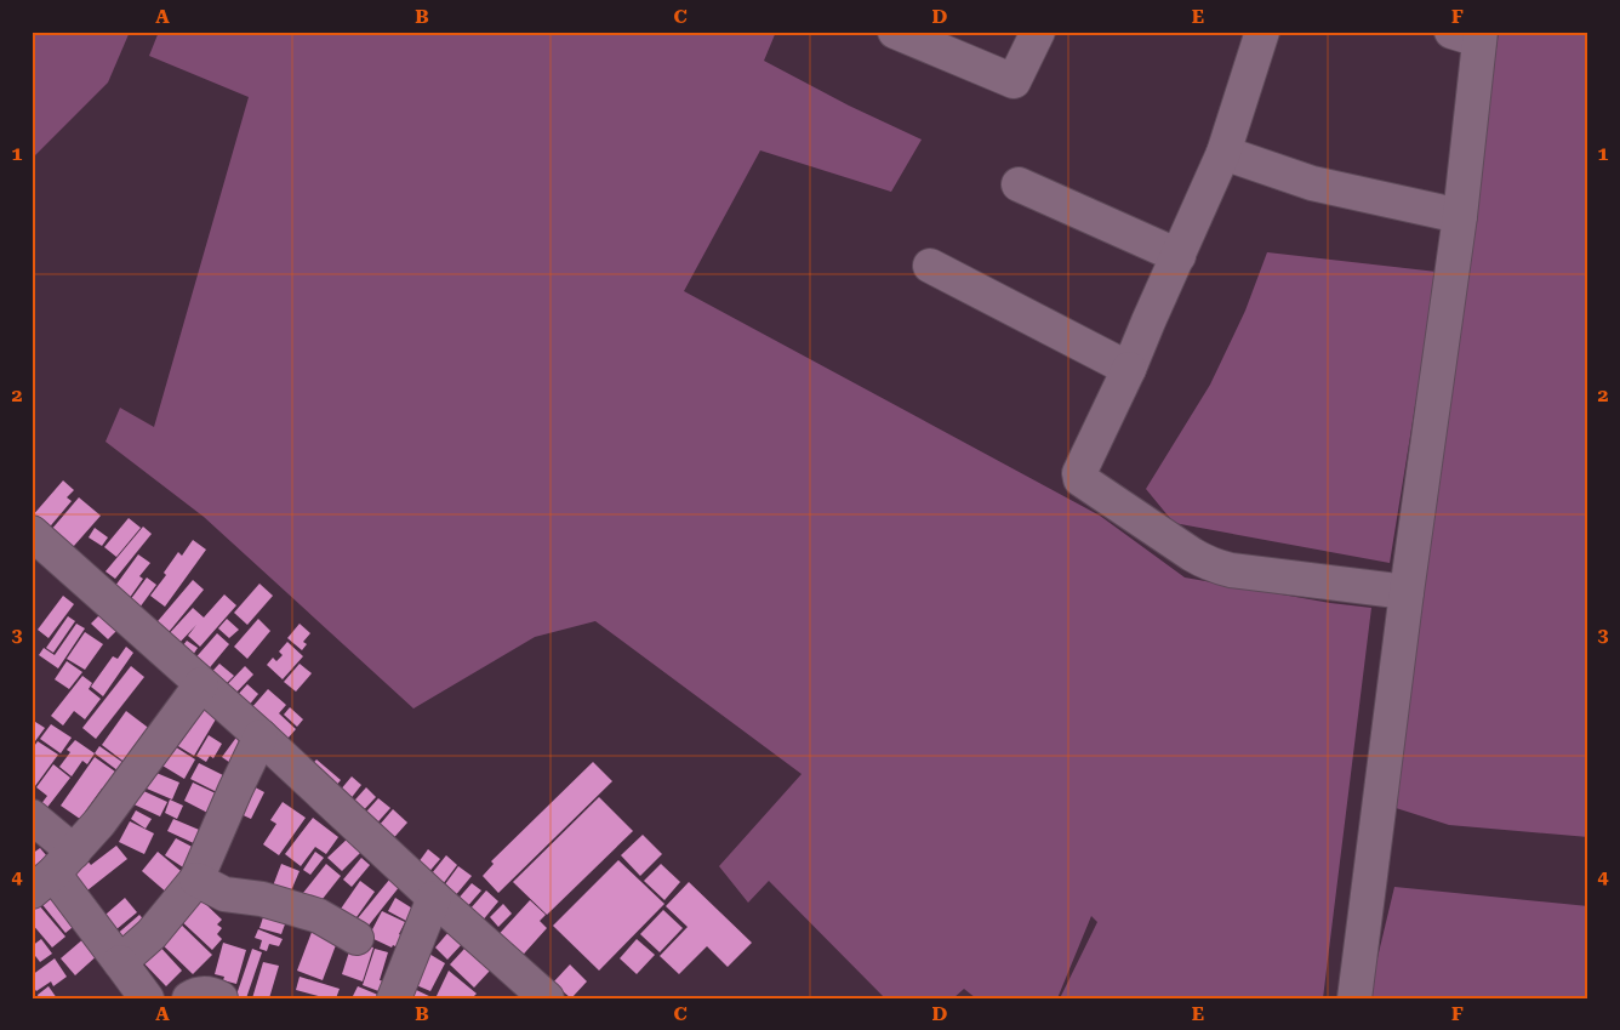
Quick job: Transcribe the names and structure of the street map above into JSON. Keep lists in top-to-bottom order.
{
  "grid": {
    "columns": [
      "A",
      "B",
      "C",
      "D",
      "E",
      "F"
    ],
    "rows": [
      "1",
      "2",
      "3",
      "4"
    ]
  }
}
